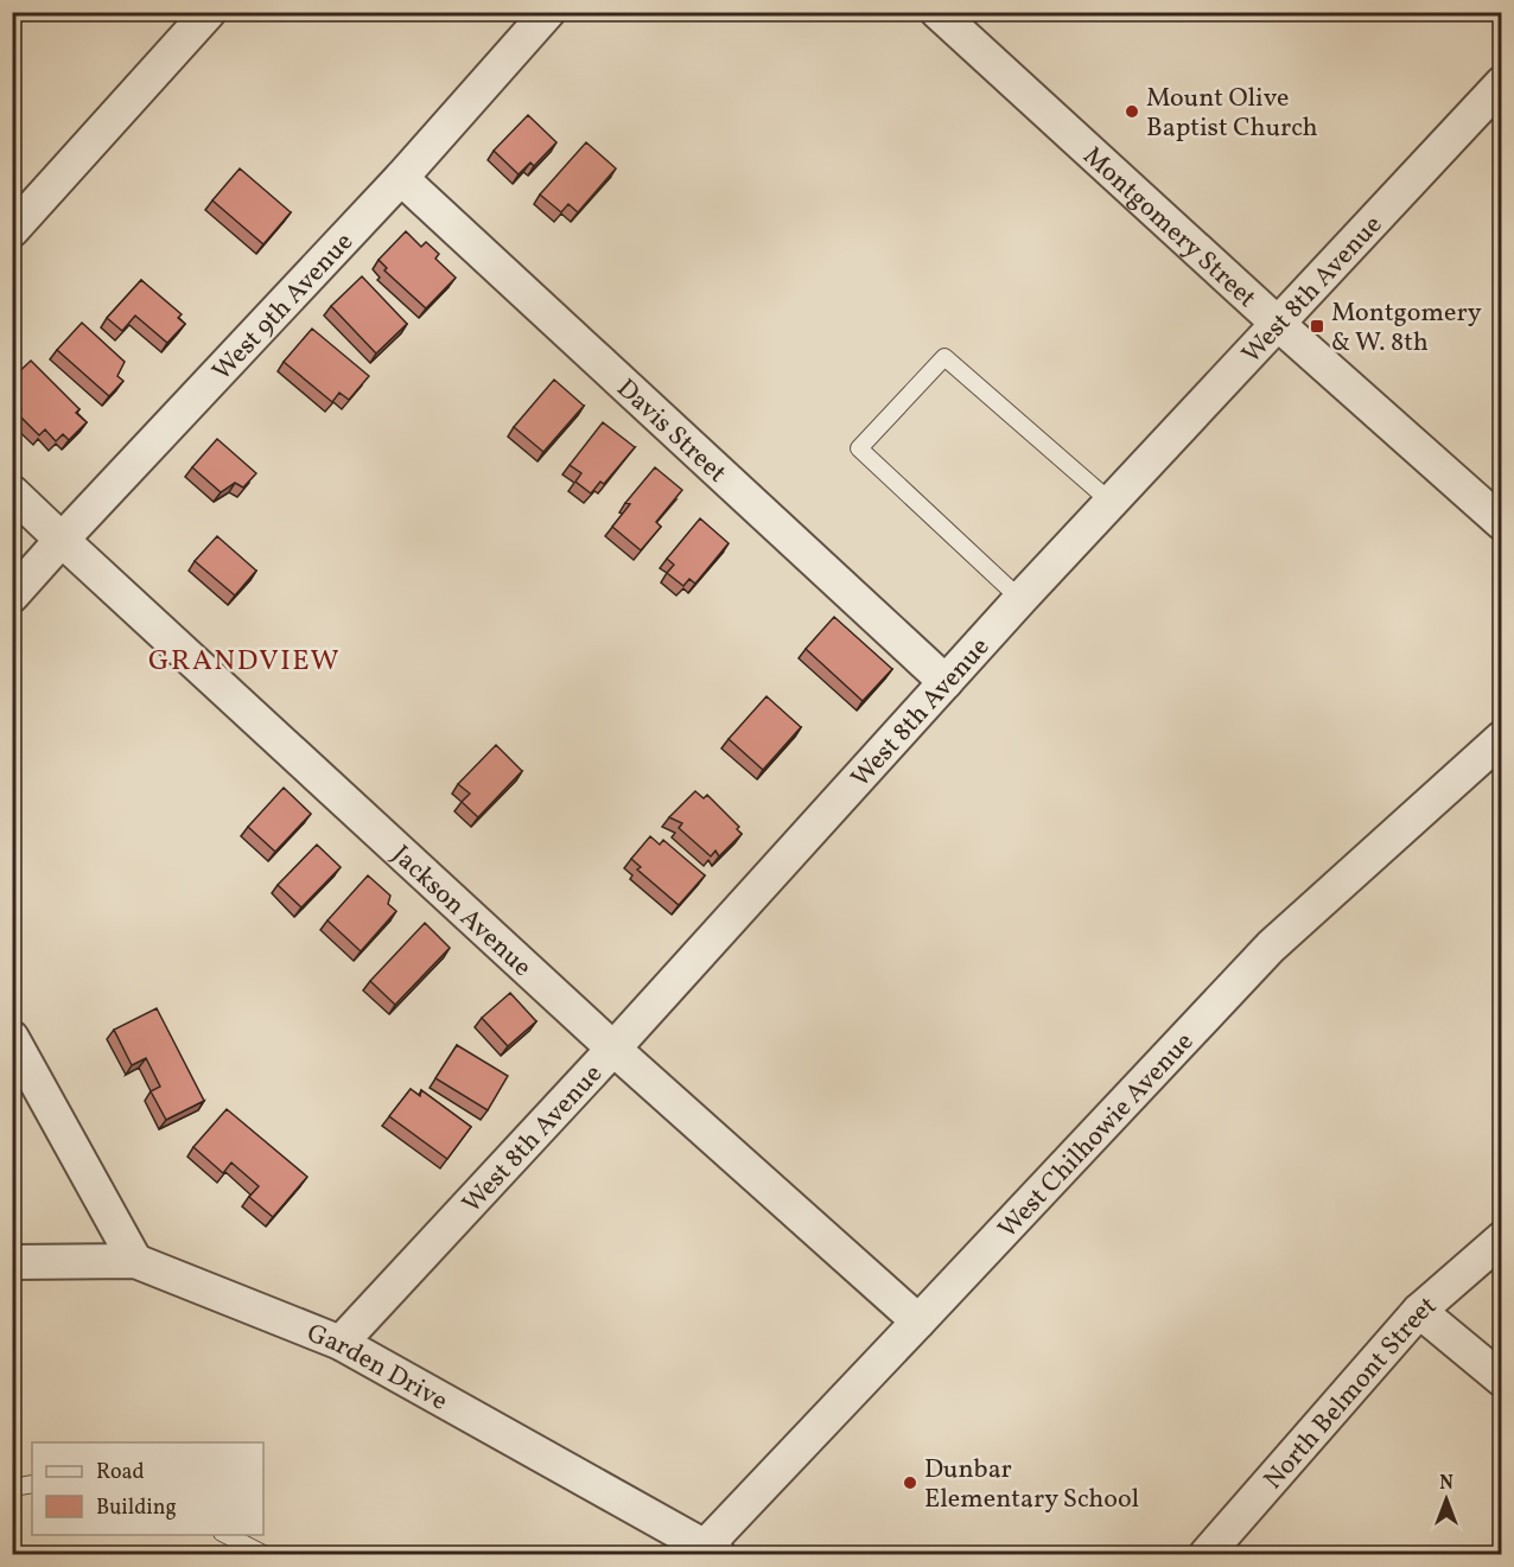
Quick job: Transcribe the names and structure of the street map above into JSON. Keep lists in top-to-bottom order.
{
  "streets": {
    "street": [
      "Montgomery Street",
      "West 8th Avenue",
      "West 9th Avenue",
      "Davis Street",
      "Jackson Avenue",
      "West Chilhowie Avenue",
      "Garden Drive",
      "North Belmont Street"
    ]
  },
  "crossings": [
    ["Montgomery Street", "West 8th Avenue"],
    ["West 8th Avenue", "Davis Street"],
    ["West 8th Avenue", "Jackson Avenue"],
    ["West 8th Avenue", "Garden Drive"],
    ["West 9th Avenue", "Davis Street"],
    ["West 9th Avenue", "Jackson Avenue"],
    ["Jackson Avenue", "West Chilhowie Avenue"],
    ["West Chilhowie Avenue", "Garden Drive"]
  ],
  "districts": ["GRANDVIEW"],
  "places": {
    "other": ["Mount Olive Baptist Church", "Dunbar Elementary School"],
    "transit": ["Montgomery & W. 8th"]
  },
  "legend": ["Road", "Building"],
  "north": "top"
}
